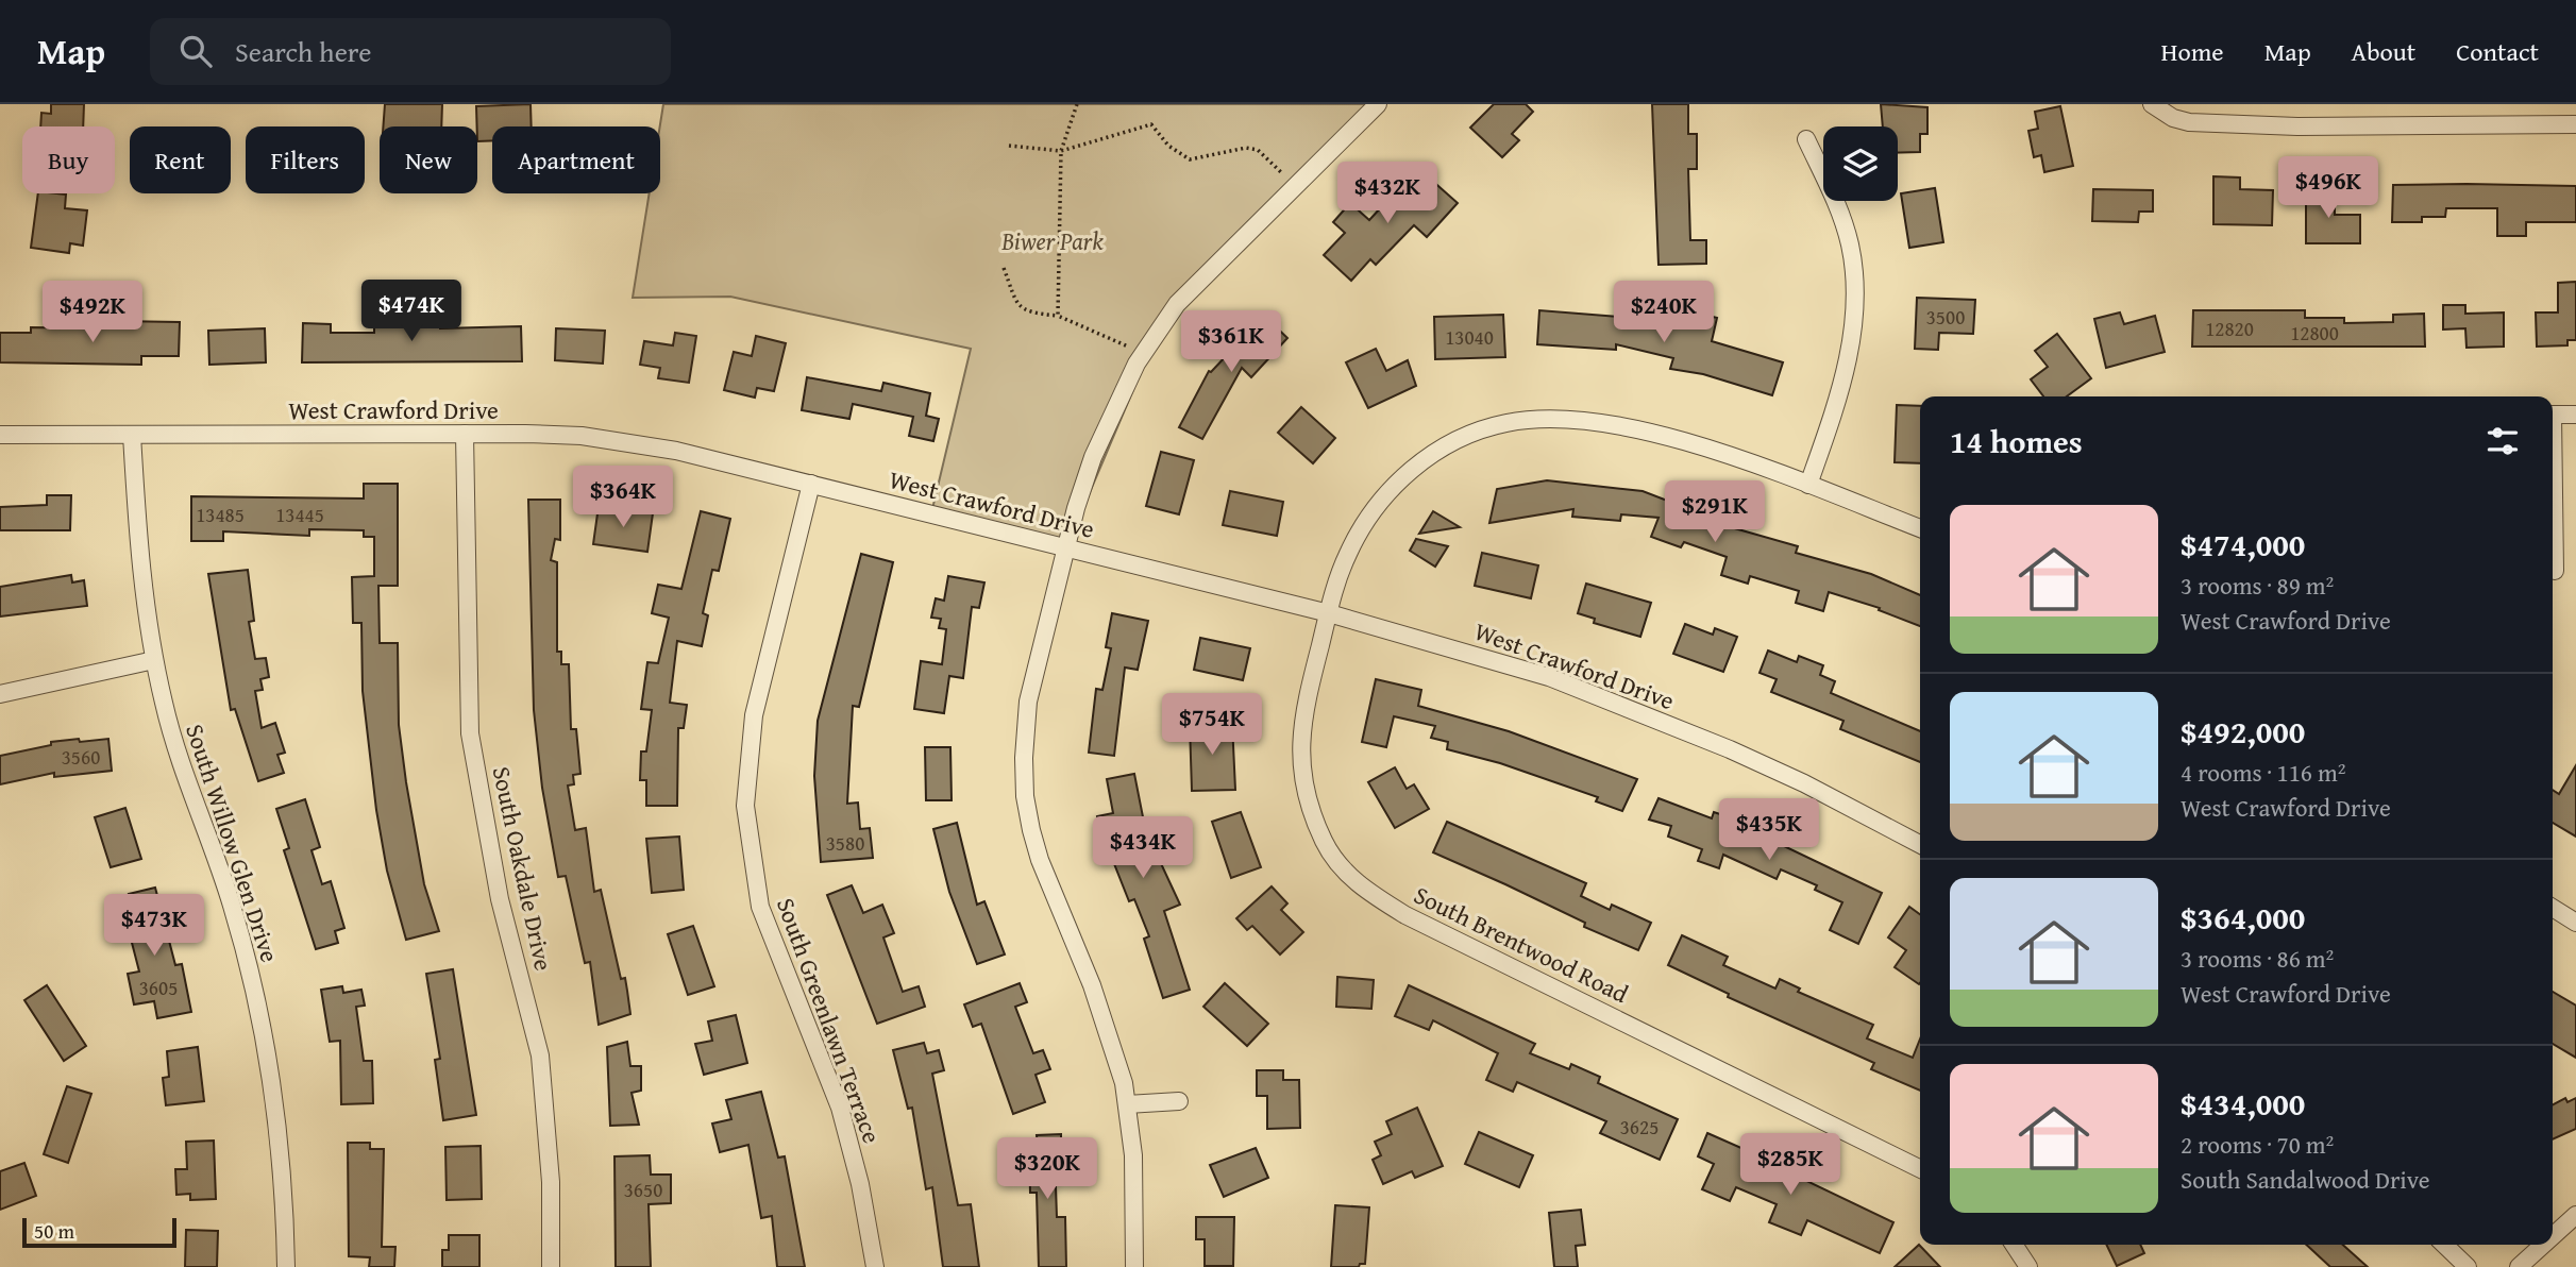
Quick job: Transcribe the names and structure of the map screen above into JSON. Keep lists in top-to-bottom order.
{
  "streets": {
    "street": [
      "West Crawford Drive",
      "South Willow Glen Drive",
      "South Oakdale Drive",
      "South Brentwood Road",
      "South Greenlawn Terrace"
    ]
  },
  "crossings": [
    ["West Crawford Drive", "South Willow Glen Drive"],
    ["West Crawford Drive", "South Oakdale Drive"],
    ["West Crawford Drive", "South Brentwood Road"],
    ["West Crawford Drive", "South Greenlawn Terrace"]
  ],
  "parks": ["Biwer Park"],
  "house_numbers": [
    "3500",
    "12820",
    "12800",
    "13040",
    "13485",
    "13445",
    "3560",
    "3580",
    "3605",
    "3625",
    "3650"
  ],
  "scale_bar": "50 m",
  "page": {
    "header": "Map",
    "search": "Search here",
    "nav": [
      "Home",
      "Map",
      "About",
      "Contact"
    ],
    "chip": [
      "Buy",
      "Rent",
      "Filters",
      "New",
      "Apartment"
    ],
    "price": [
      "$496K",
      "$432K",
      "$474K",
      "$492K",
      "$240K",
      "$361K",
      "$364K",
      "$291K",
      "$754K",
      "$435K",
      "$434K",
      "$473K",
      "$285K",
      "$320K"
    ],
    "heading": "14 homes",
    "list": [
      {
        "name": "$474,000",
        "note": "3 rooms · 89 m² · West Crawford Drive"
      },
      {
        "name": "$492,000",
        "note": "4 rooms · 116 m² · West Crawford Drive"
      },
      {
        "name": "$364,000",
        "note": "3 rooms · 86 m² · West Crawford Drive"
      },
      {
        "name": "$434,000",
        "note": "2 rooms · 70 m² · South Sandalwood Drive"
      }
    ],
    "scale": "50 m"
  }
}
